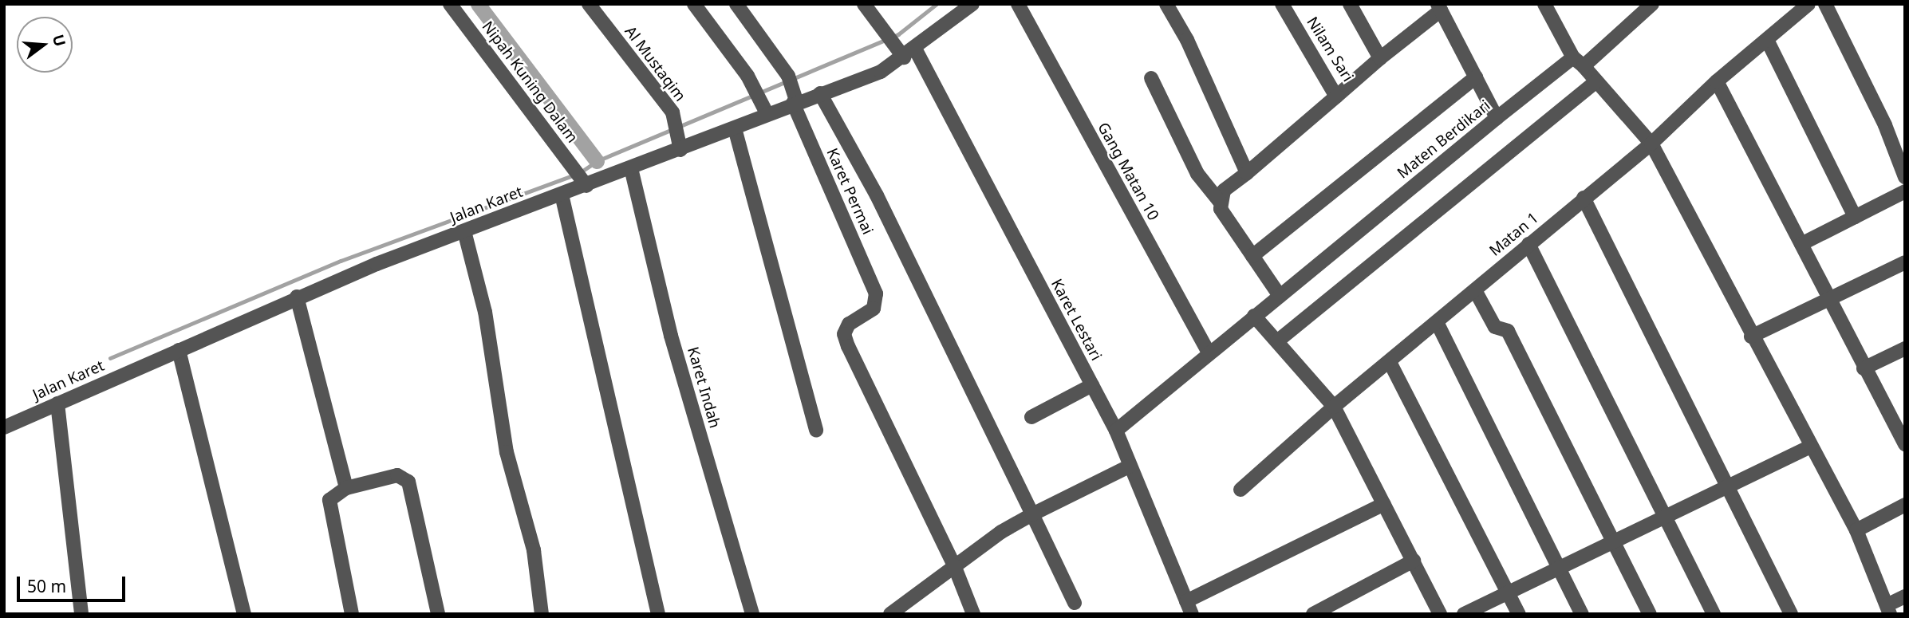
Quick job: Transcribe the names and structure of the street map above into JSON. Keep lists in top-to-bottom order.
{
  "streets": {
    "street": [
      "Nilam Sari",
      "Al Mustaqim",
      "Nipah Kuning Dalam",
      "Maten Berdikari",
      "Gang Matan 10",
      "Karet Permai",
      "Jalan Karet",
      "Matan 1",
      "Karet Lestari",
      "Karet Indah"
    ]
  },
  "crossings": [
    ["Al Mustaqim", "Jalan Karet"],
    ["Nipah Kuning Dalam", "Jalan Karet"],
    ["Maten Berdikari", "Gang Matan 10"],
    ["Maten Berdikari", "Karet Lestari"],
    ["Karet Permai", "Jalan Karet"],
    ["Jalan Karet", "Karet Lestari"],
    ["Jalan Karet", "Karet Indah"]
  ],
  "scale_bar": "50 m",
  "north": "right"
}
